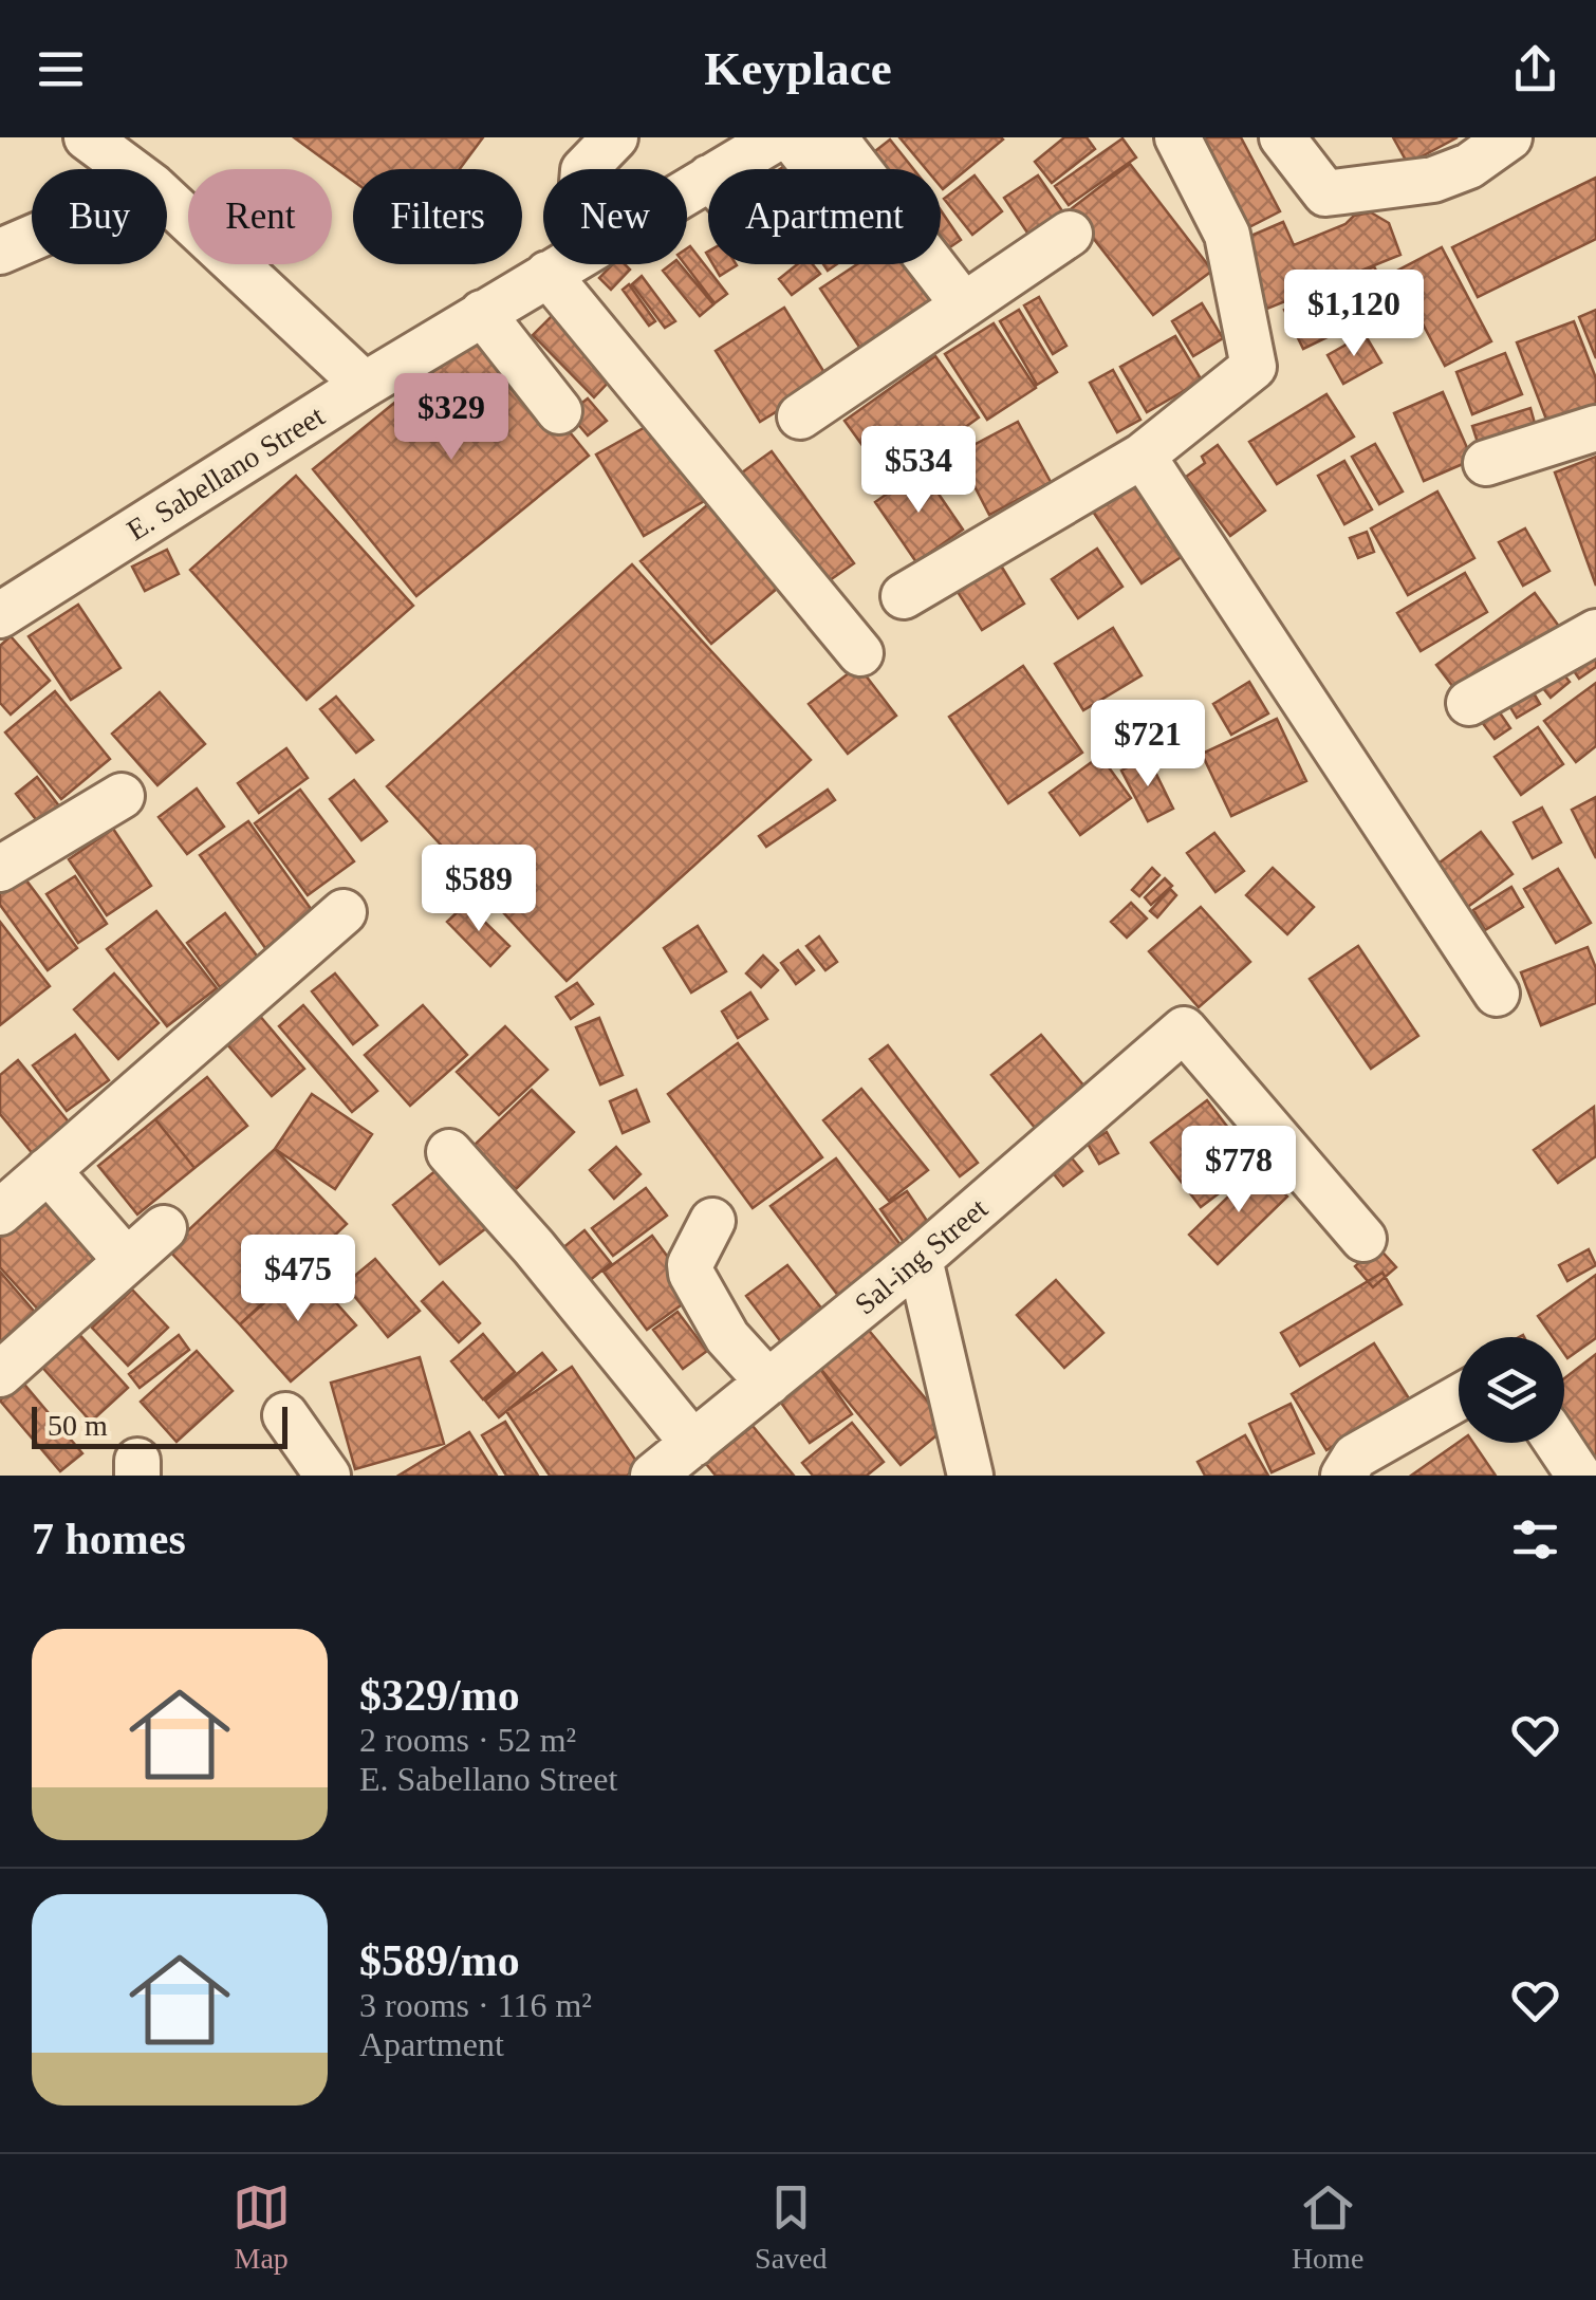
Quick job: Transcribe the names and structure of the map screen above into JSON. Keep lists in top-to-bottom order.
{
  "streets": {
    "street": ["E. Sabellano Street", "Sal-ing Street"]
  },
  "scale_bar": "50 m",
  "page": {
    "header": "Keyplace",
    "chip": [
      "Buy",
      "Rent",
      "Filters",
      "New",
      "Apartment"
    ],
    "price": [
      "$1,120",
      "$329",
      "$534",
      "$721",
      "$589",
      "$778",
      "$475"
    ],
    "scale": "50 m",
    "heading": "7 homes",
    "list": [
      {
        "name": "$329/mo",
        "note": "2 rooms · 52 m² · E. Sabellano Street"
      },
      {
        "name": "$589/mo",
        "note": "3 rooms · 116 m² · Apartment"
      }
    ],
    "tabs": ["Map", "Saved", "Home"]
  }
}
